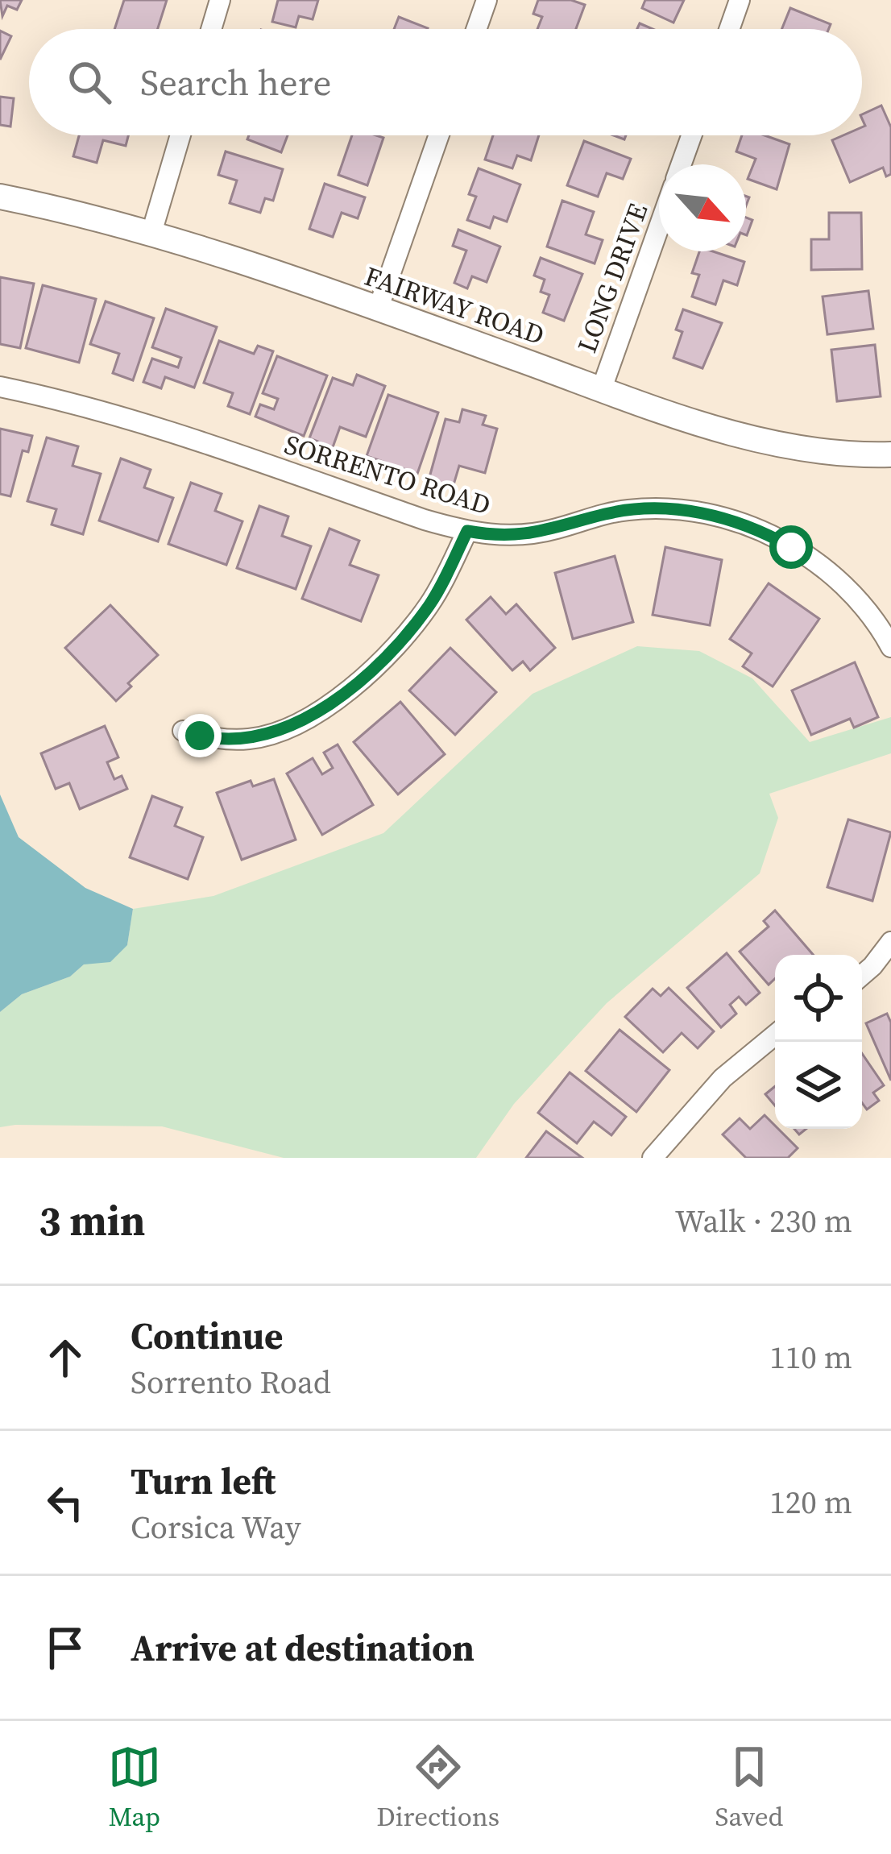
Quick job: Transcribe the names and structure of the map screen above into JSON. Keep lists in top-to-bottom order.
{
  "streets": {
    "street": ["LONG DRIVE", "FAIRWAY ROAD", "SORRENTO ROAD"]
  },
  "crossings": [
    ["LONG DRIVE", "FAIRWAY ROAD"]
  ],
  "north": "bottom right",
  "page": {
    "search": "Search here",
    "heading": ["3 min", "Walk · 230 m"],
    "list": [
      ["Continue", "Sorrento Road", "110 m"],
      ["Turn left", "Corsica Way", "120 m"],
      "Arrive at destination"
    ],
    "nav": ["Map", "Directions", "Saved"]
  }
}
